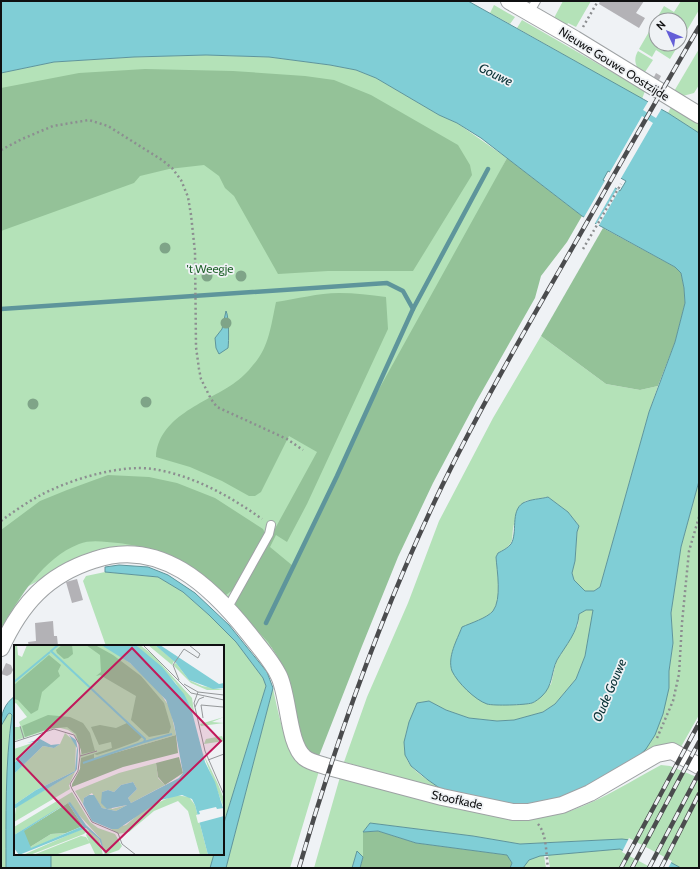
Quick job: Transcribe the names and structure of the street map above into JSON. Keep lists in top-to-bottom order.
{
  "streets": {
    "street": ["Nieuwe Gouwe Oostzijde", "Stoofkade"]
  },
  "water": ["Gouwe", "Oude Gouwe"],
  "parks": ["'t Weegje"],
  "north": "top left"
}
